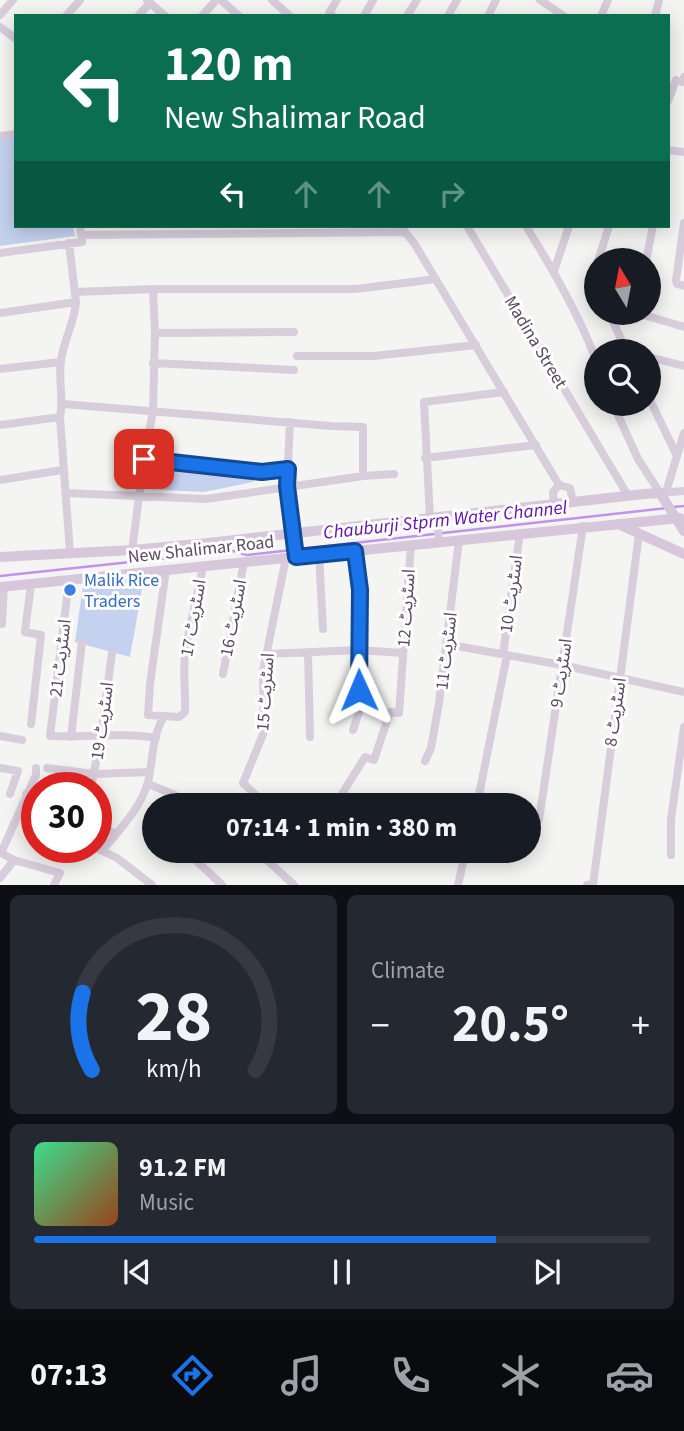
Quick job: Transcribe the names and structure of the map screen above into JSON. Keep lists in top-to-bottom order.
{
  "streets": {
    "street": [
      "Madina Street",
      "New Shalimar Road",
      "اسٹریٹ 10",
      "اسٹریٹ 12",
      "اسٹریٹ 17",
      "اسٹریٹ 16",
      "اسٹریٹ 11",
      "اسٹریٹ 21",
      "اسٹریٹ 9",
      "اسٹریٹ 15",
      "اسٹریٹ 8",
      "اسٹریٹ 19"
    ]
  },
  "crossings": [
    ["New Shalimar Road", "اسٹریٹ 10"],
    ["New Shalimar Road", "اسٹریٹ 12"],
    ["New Shalimar Road", "اسٹریٹ 17"],
    ["New Shalimar Road", "اسٹریٹ 16"],
    ["New Shalimar Road", "اسٹریٹ 11"],
    ["New Shalimar Road", "اسٹریٹ 21"],
    ["New Shalimar Road", "اسٹریٹ 9"],
    ["New Shalimar Road", "اسٹریٹ 15"],
    ["New Shalimar Road", "اسٹریٹ 8"]
  ],
  "water": ["Chauburji Stprm Water Channel"],
  "places": ["Malik Rice Traders"],
  "north": "top",
  "page": {
    "turn": ["120 m", "New Shalimar Road"],
    "limit": "30",
    "trip": "07:14 · 1 min · 380 m",
    "tile": "Climate",
    "heat": ["−", "20.5°", "+"],
    "song": ["91.2 FM", "Music"],
    "tabs": "07:13",
    "gauge": ["28", "km/h"]
  }
}
